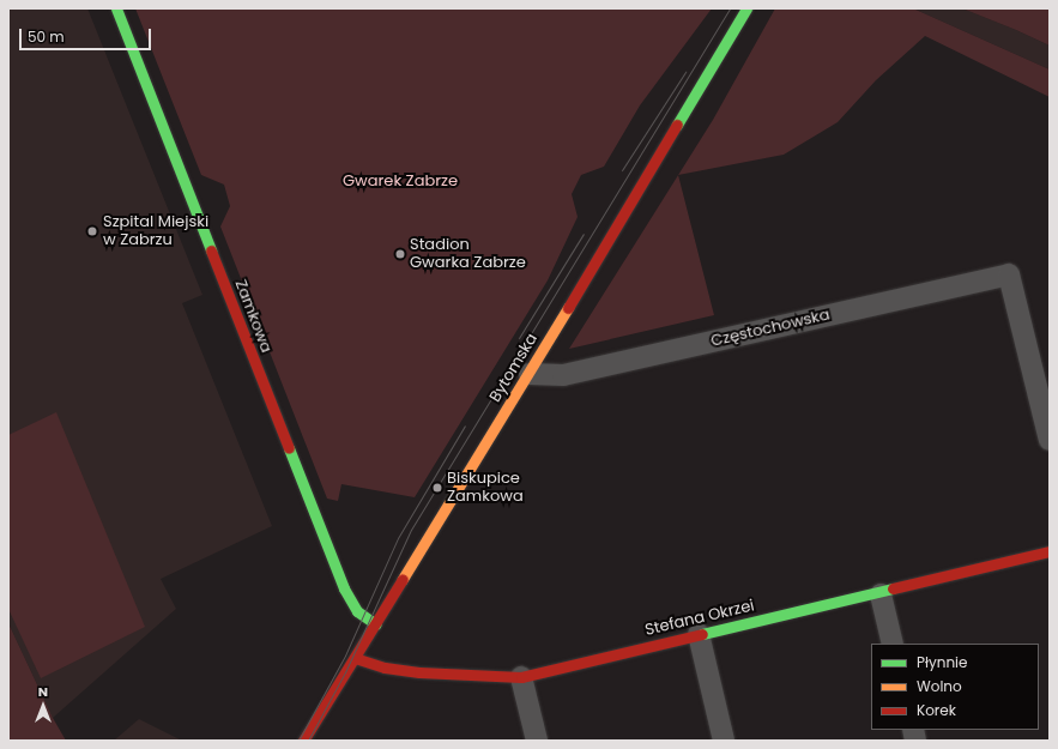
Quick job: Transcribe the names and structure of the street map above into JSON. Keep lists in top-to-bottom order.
{
  "streets": {
    "street": [
      "Zamkowa",
      "Częstochowska",
      "Bytomska",
      "Stefana Okrzei"
    ]
  },
  "crossings": [
    ["Zamkowa", "Bytomska"],
    ["Częstochowska", "Bytomska"],
    ["Bytomska", "Stefana Okrzei"]
  ],
  "parks": ["Gwarek Zabrze"],
  "places": ["Szpital Miejski w Zabrzu", "Stadion Gwarka Zabrze", "Biskupice Zamkowa"],
  "legend": ["Płynnie", "Wolno", "Korek"],
  "scale_bar": "50 m",
  "north": "top"
}
